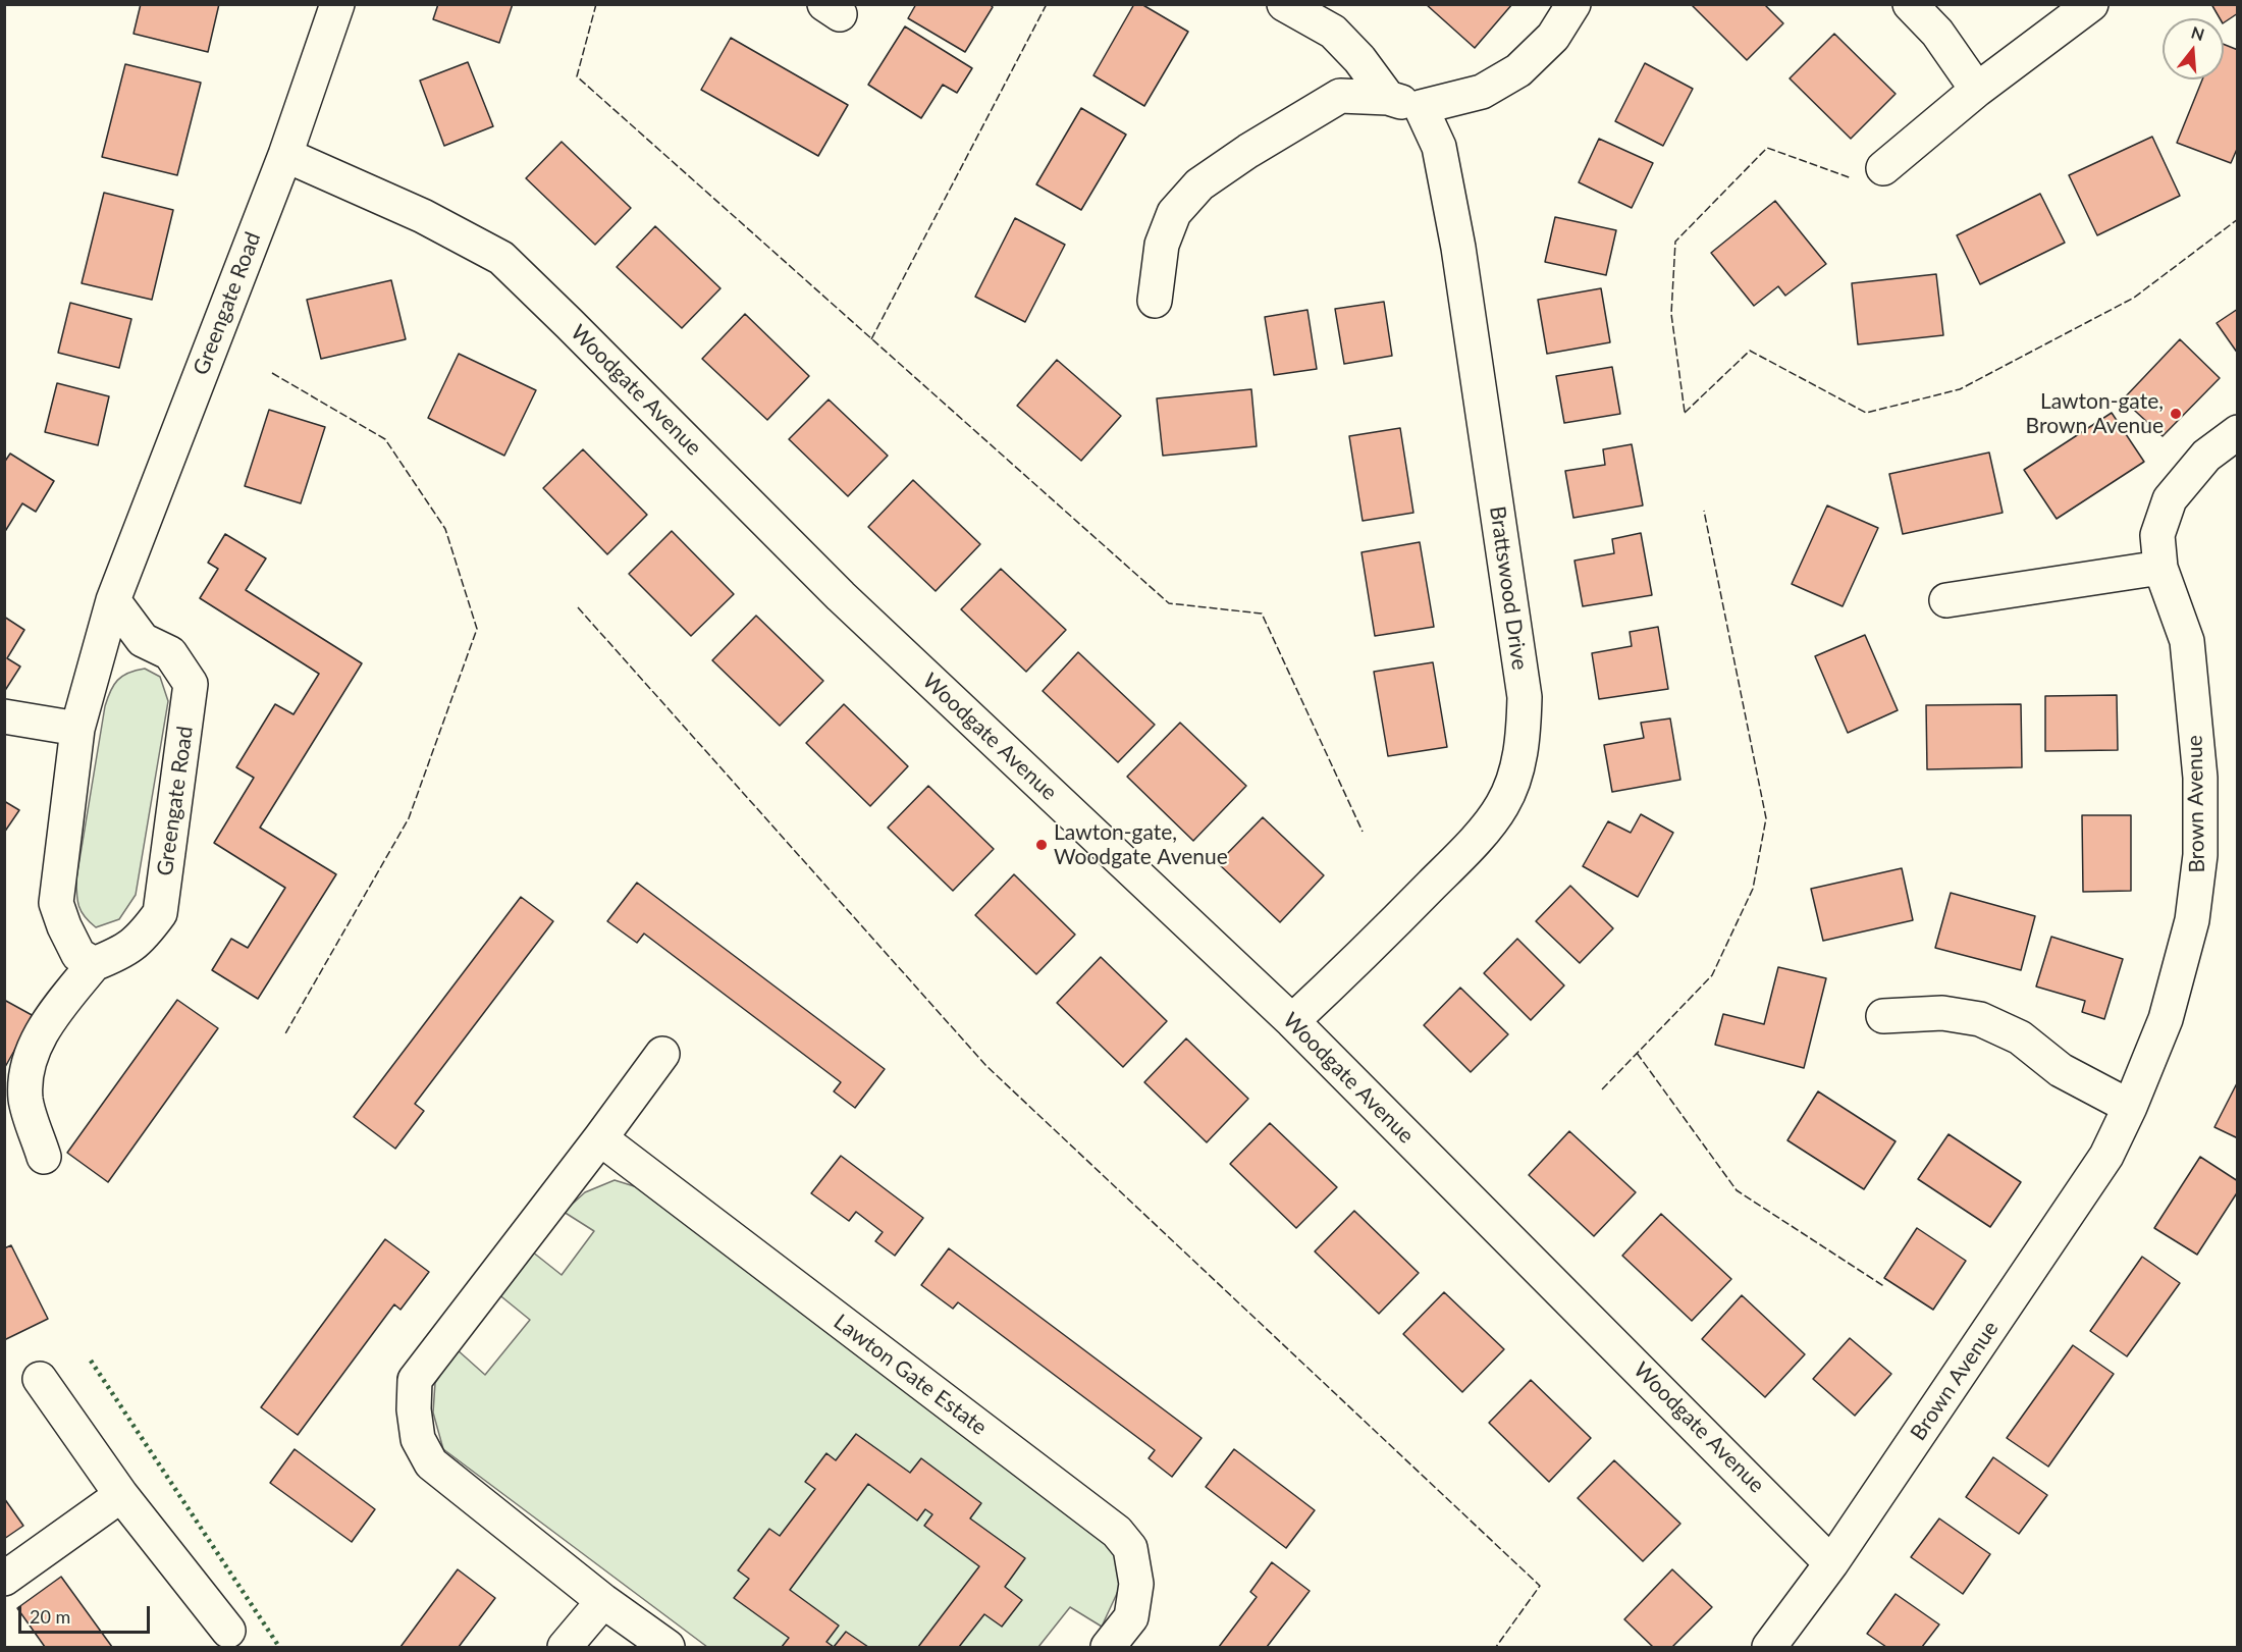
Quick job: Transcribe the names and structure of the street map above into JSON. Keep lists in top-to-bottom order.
{
  "streets": {
    "street": [
      "Greengate Road",
      "Woodgate Avenue",
      "Brattswood Drive",
      "Brown Avenue",
      "Lawton Gate Estate"
    ]
  },
  "crossings": [
    ["Greengate Road", "Woodgate Avenue"],
    ["Woodgate Avenue", "Brattswood Drive"],
    ["Woodgate Avenue", "Brown Avenue"]
  ],
  "places": ["Lawton-gate, Brown Avenue", "Lawton-gate, Woodgate Avenue"],
  "scale_bar": "20 m",
  "north": "top"
}
